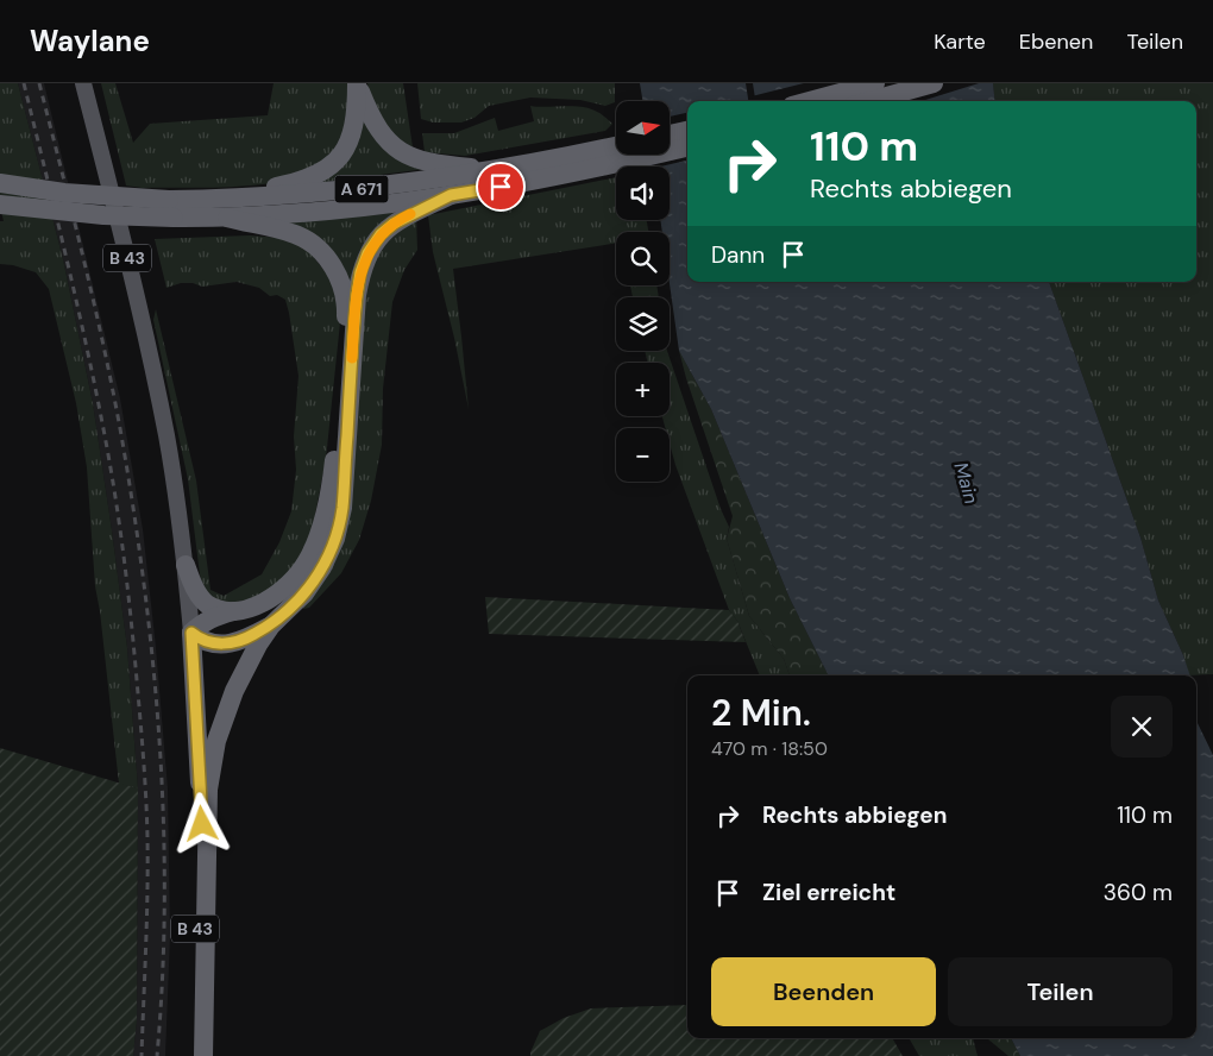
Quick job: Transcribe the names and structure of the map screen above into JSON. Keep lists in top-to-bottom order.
{
  "streets": {
    "highway": ["A 671", "B 43"]
  },
  "water": ["Main"],
  "north": "right",
  "page": {
    "header": "Waylane",
    "nav": ["Karte", "Ebenen", "Teilen"],
    "map_buttons": ["+", "−"],
    "turn": ["110 m", "Rechts abbiegen"],
    "then": "Dann",
    "heading": ["2 Min.", "470 m · 18:50"],
    "list": [
      {
        "name": "Rechts abbiegen",
        "value": "110 m"
      },
      {
        "name": "Ziel erreicht",
        "value": "360 m"
      }
    ],
    "buttons": ["Beenden", "Teilen"]
  }
}
